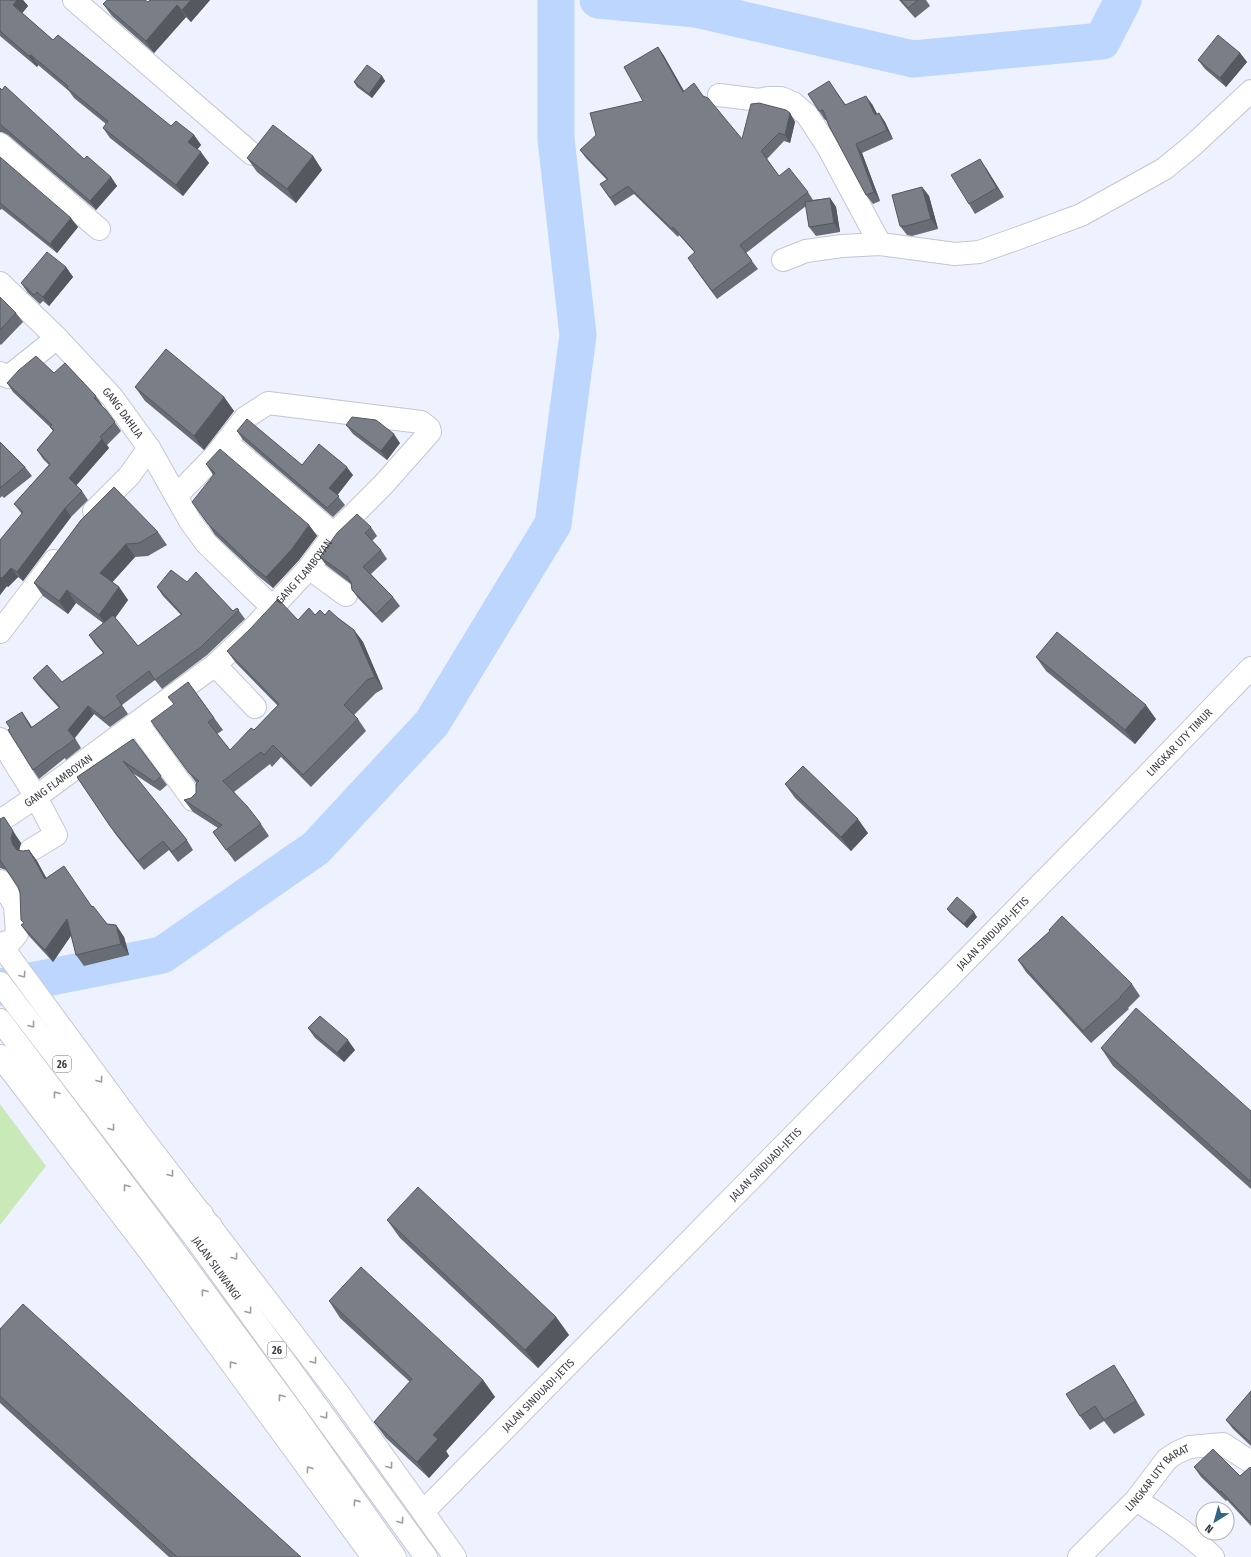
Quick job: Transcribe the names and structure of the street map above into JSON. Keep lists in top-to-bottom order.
{
  "streets": {
    "main road": [
      "GANG DAHLIA",
      "GANG FLAMBOYAN",
      "LINGKAR UTY TIMUR",
      "JALAN SINDUADI-JETIS",
      "26",
      "JALAN SILIWANGI",
      "LINGKAR UTY BARAT"
    ]
  },
  "crossings": [
    ["GANG DAHLIA", "GANG FLAMBOYAN"],
    ["LINGKAR UTY TIMUR", "JALAN SINDUADI-JETIS"],
    ["26", "JALAN SILIWANGI"]
  ],
  "north": "bottom left"
}
